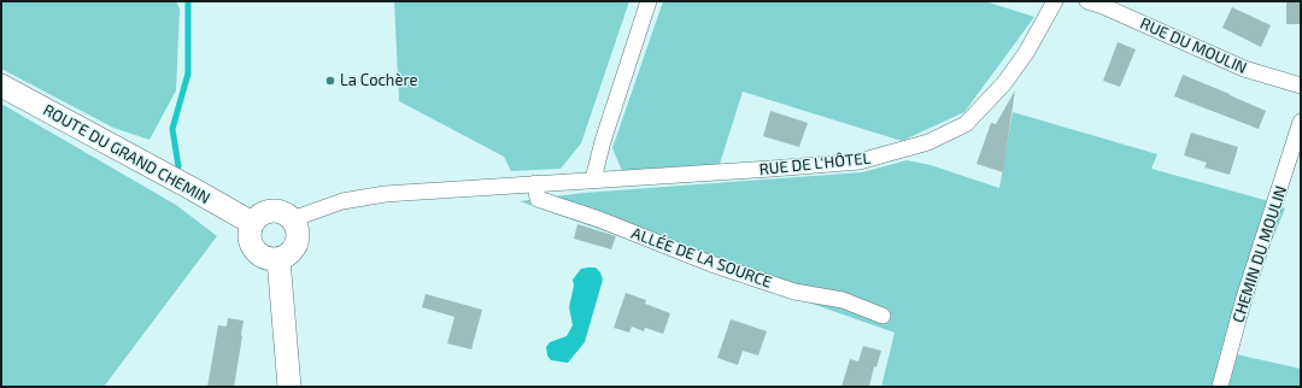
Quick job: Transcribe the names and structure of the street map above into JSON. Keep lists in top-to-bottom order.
{
  "streets": {
    "main road": ["ROUTE DU GRAND CHEMIN"],
    "street": [
      "RUE DU MOULIN",
      "RUE DE L'HÔTEL",
      "CHEMIN DU MOULIN",
      "ALLÉE DE LA SOURCE"
    ]
  },
  "crossings": [
    ["ROUTE DU GRAND CHEMIN", "RUE DE L'HÔTEL"],
    ["RUE DE L'HÔTEL", "ALLÉE DE LA SOURCE"]
  ],
  "places": ["La Cochère"]
}
